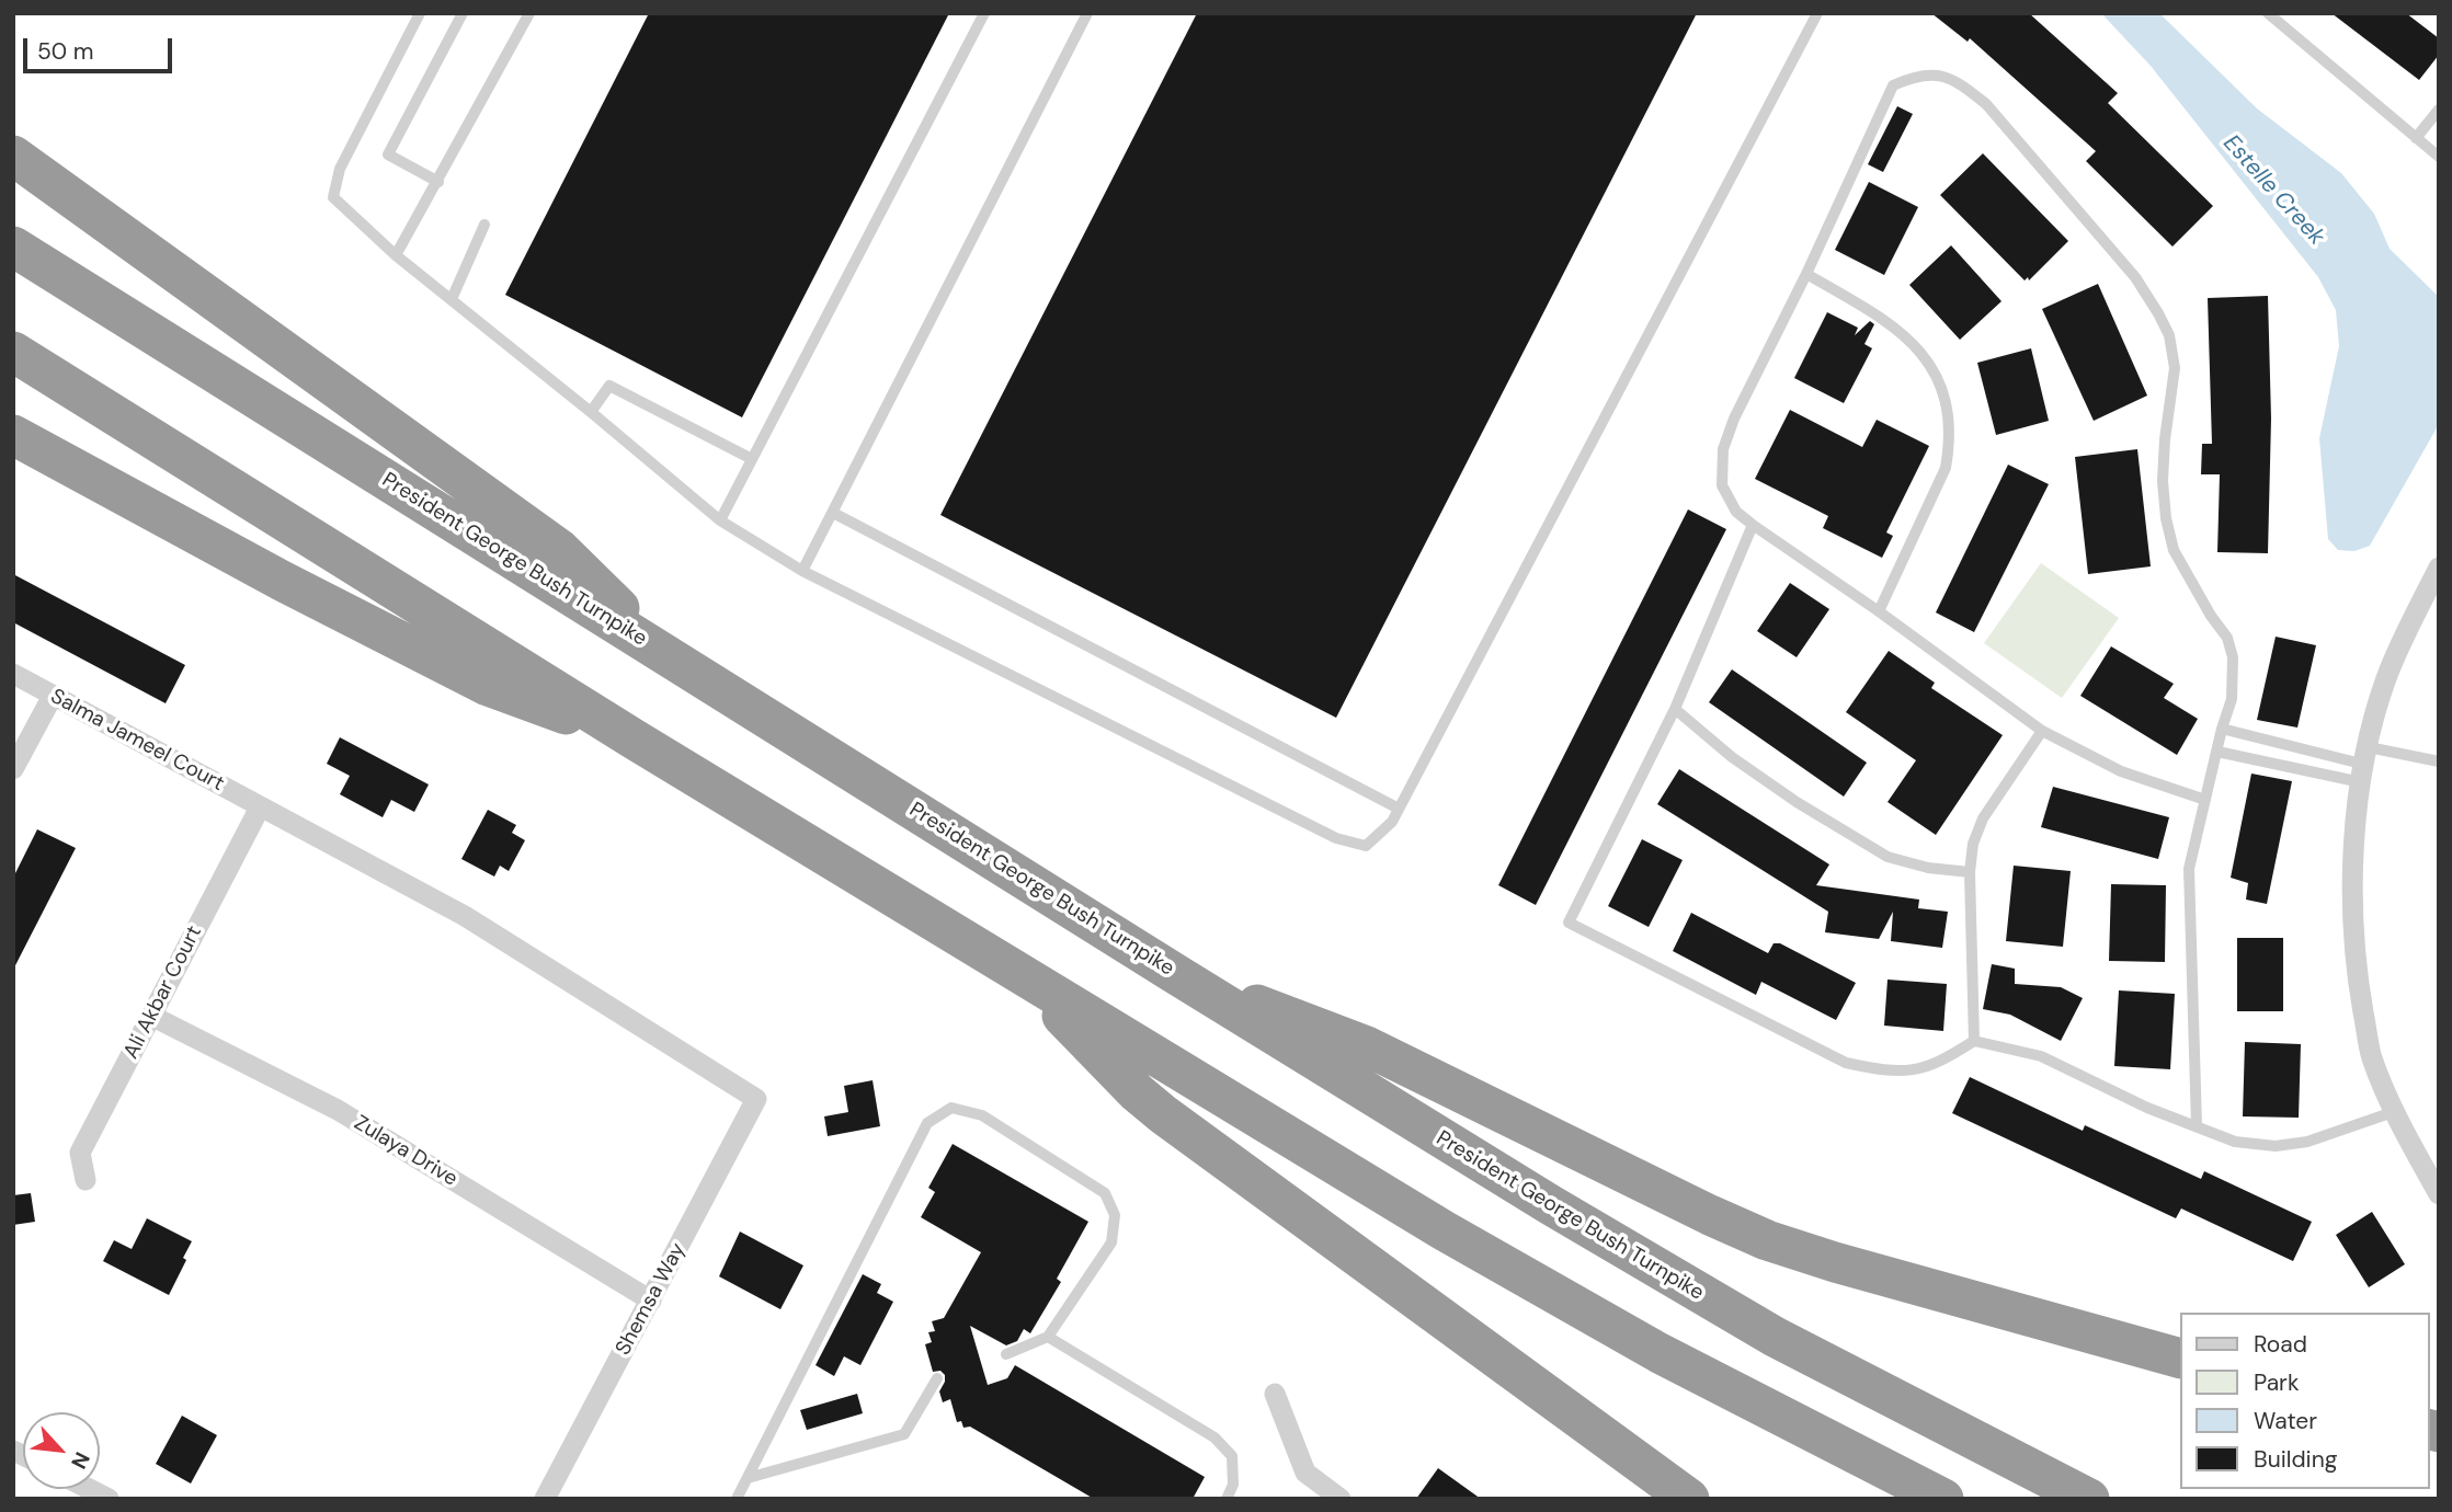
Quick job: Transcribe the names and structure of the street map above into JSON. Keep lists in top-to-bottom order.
{
  "streets": {
    "highway": ["President George Bush Turnpike"],
    "street": [
      "Salma Jameel Court",
      "Ali Akbar Court",
      "Zulaya Drive",
      "Shemsa Way"
    ]
  },
  "crossings": [
    ["Salma Jameel Court", "Ali Akbar Court"],
    ["Salma Jameel Court", "Shemsa Way"],
    ["Ali Akbar Court", "Zulaya Drive"],
    ["Zulaya Drive", "Shemsa Way"]
  ],
  "water": ["Estelle Creek"],
  "legend": [
    "Road",
    "Park",
    "Water",
    "Building"
  ],
  "scale_bar": "50 m",
  "north": "bottom right"
}
